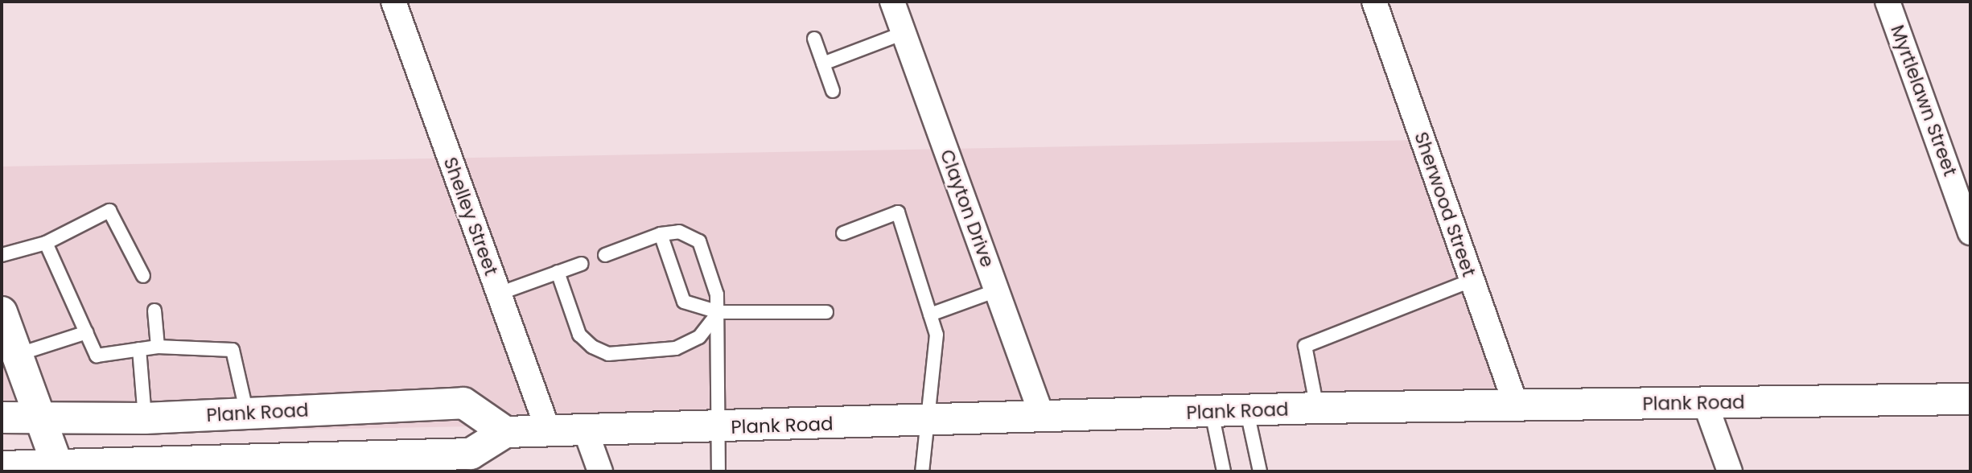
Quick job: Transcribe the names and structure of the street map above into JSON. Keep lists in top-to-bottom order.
{
  "streets": {
    "main road": ["Plank Road"],
    "street": [
      "Myrtlelawn Street",
      "Sherwood Street",
      "Clayton Drive",
      "Shelley Street"
    ]
  },
  "crossings": [
    ["Sherwood Street", "Plank Road"],
    ["Clayton Drive", "Plank Road"],
    ["Shelley Street", "Plank Road"]
  ]
}
